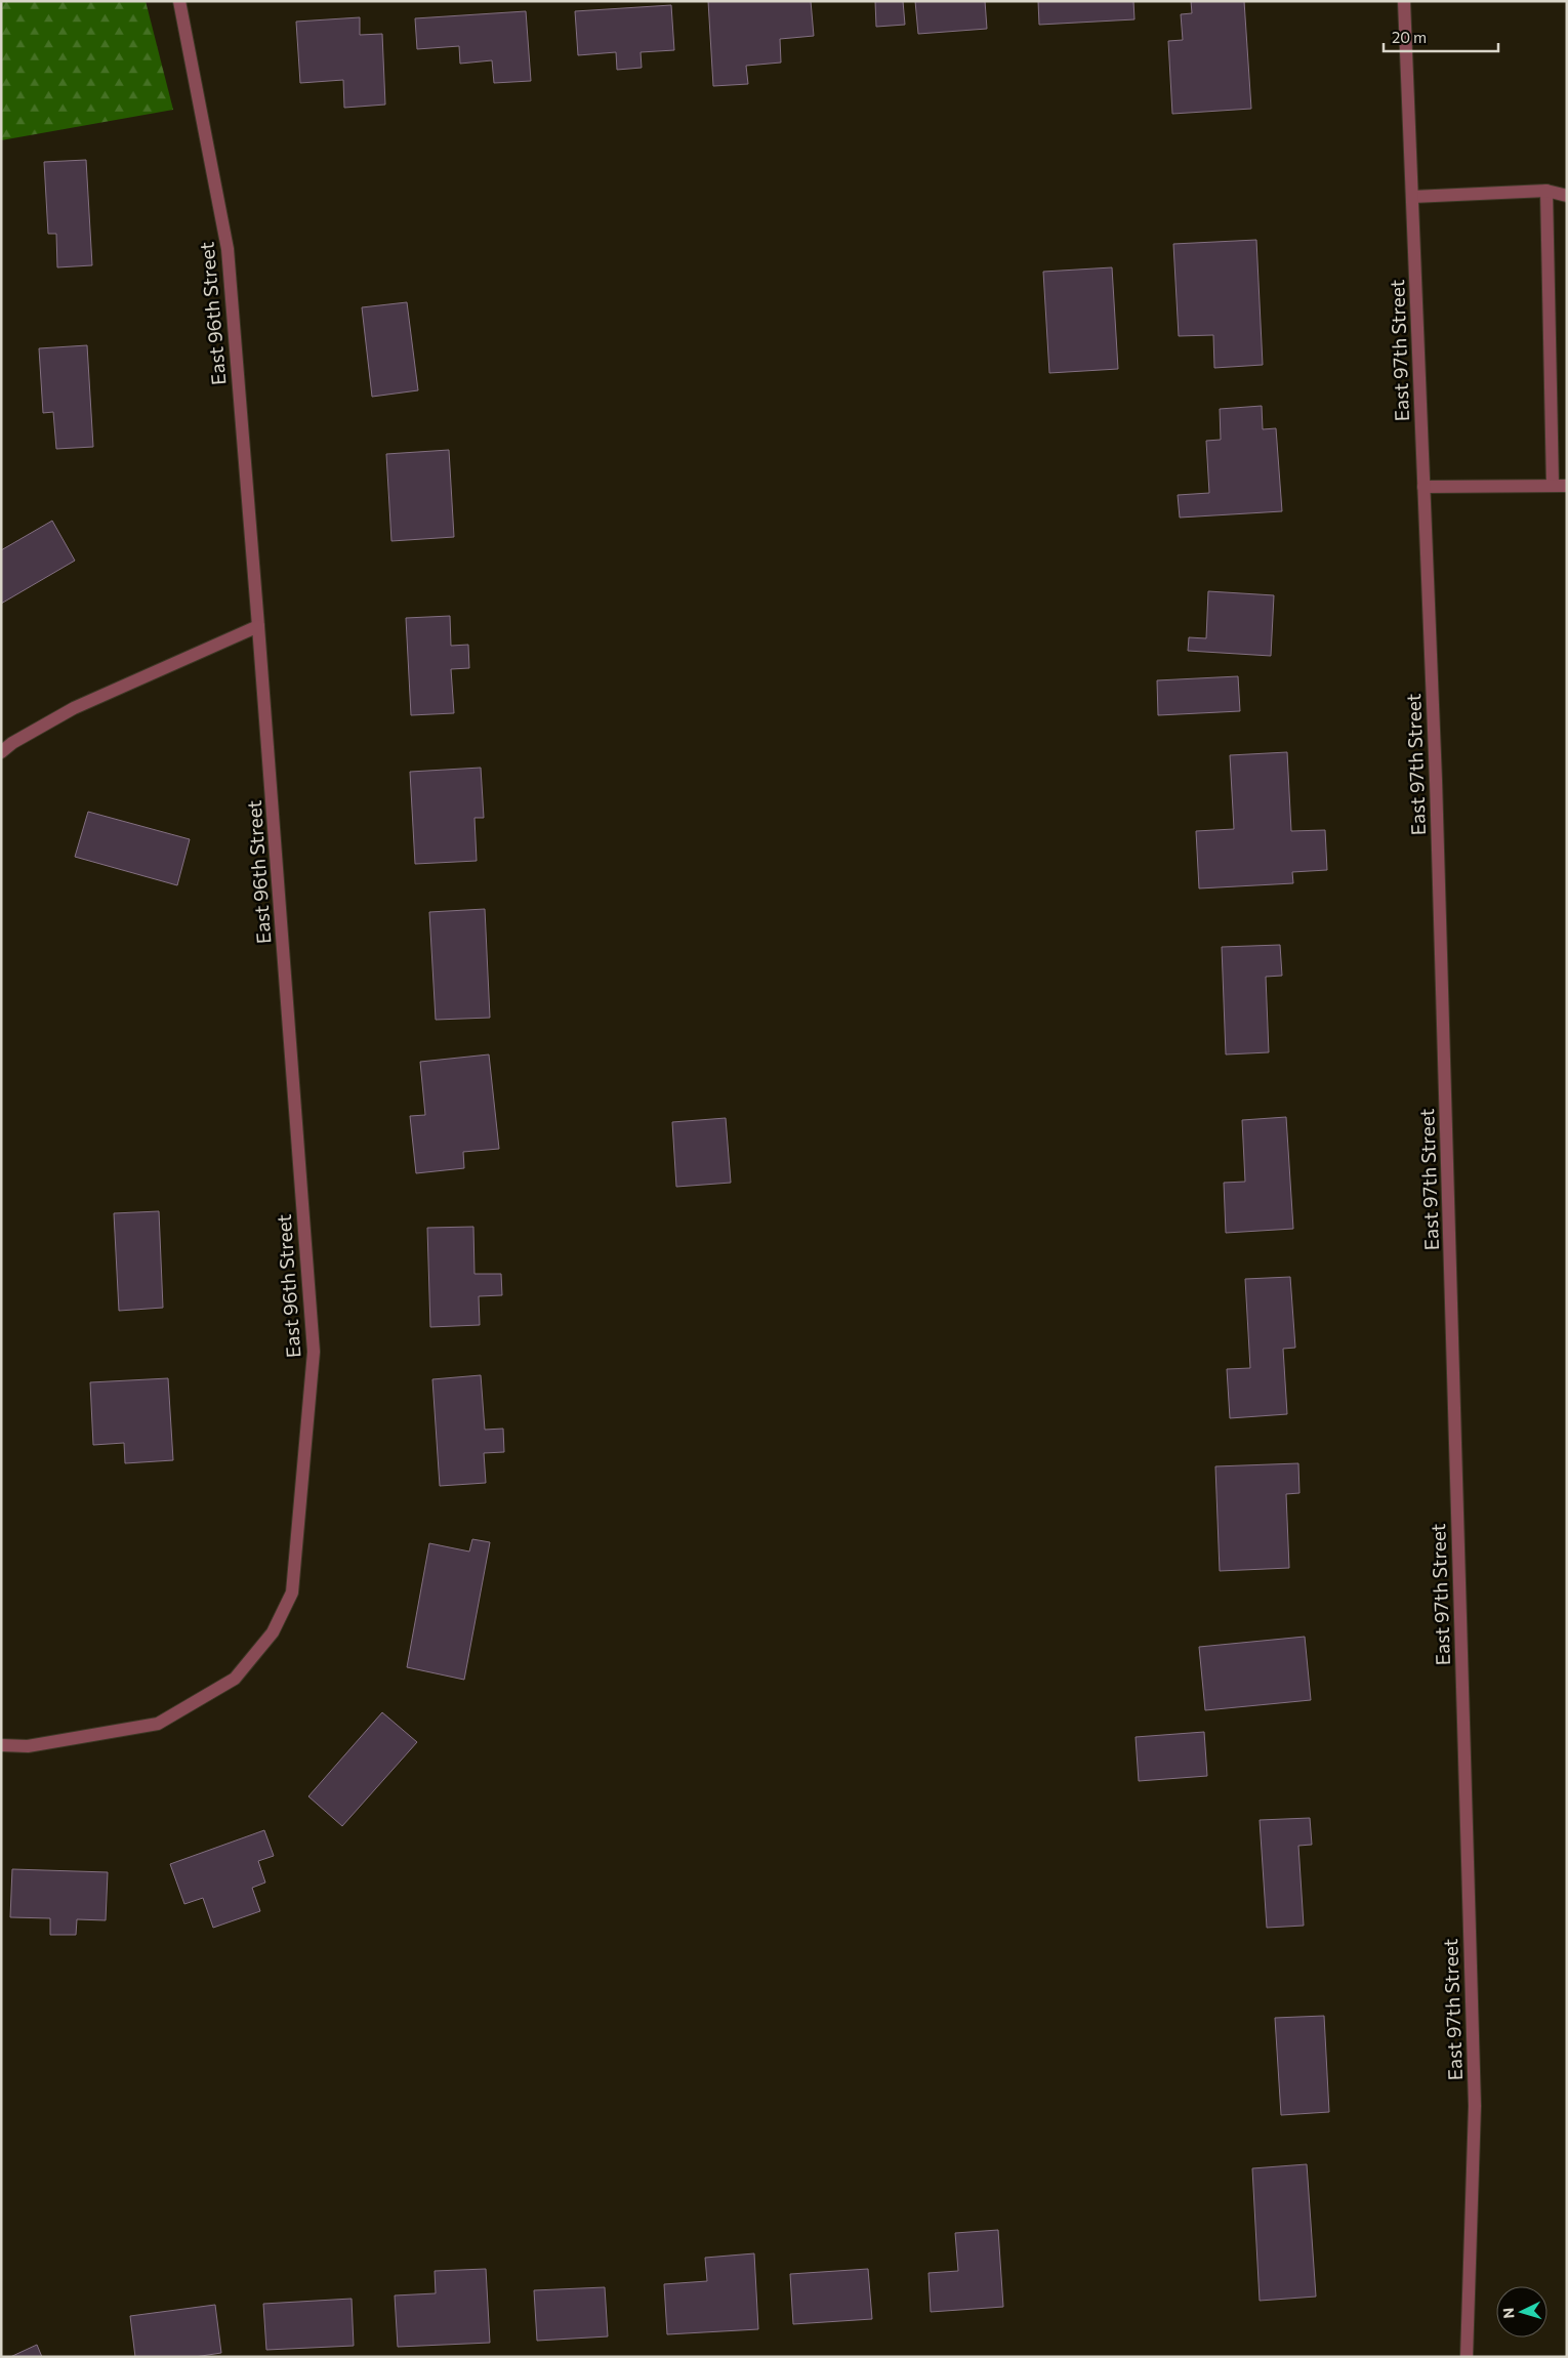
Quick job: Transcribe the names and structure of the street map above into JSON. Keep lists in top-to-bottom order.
{
  "streets": {
    "street": ["East 96th Street", "East 97th Street"]
  },
  "scale_bar": "20 m",
  "north": "left"
}
